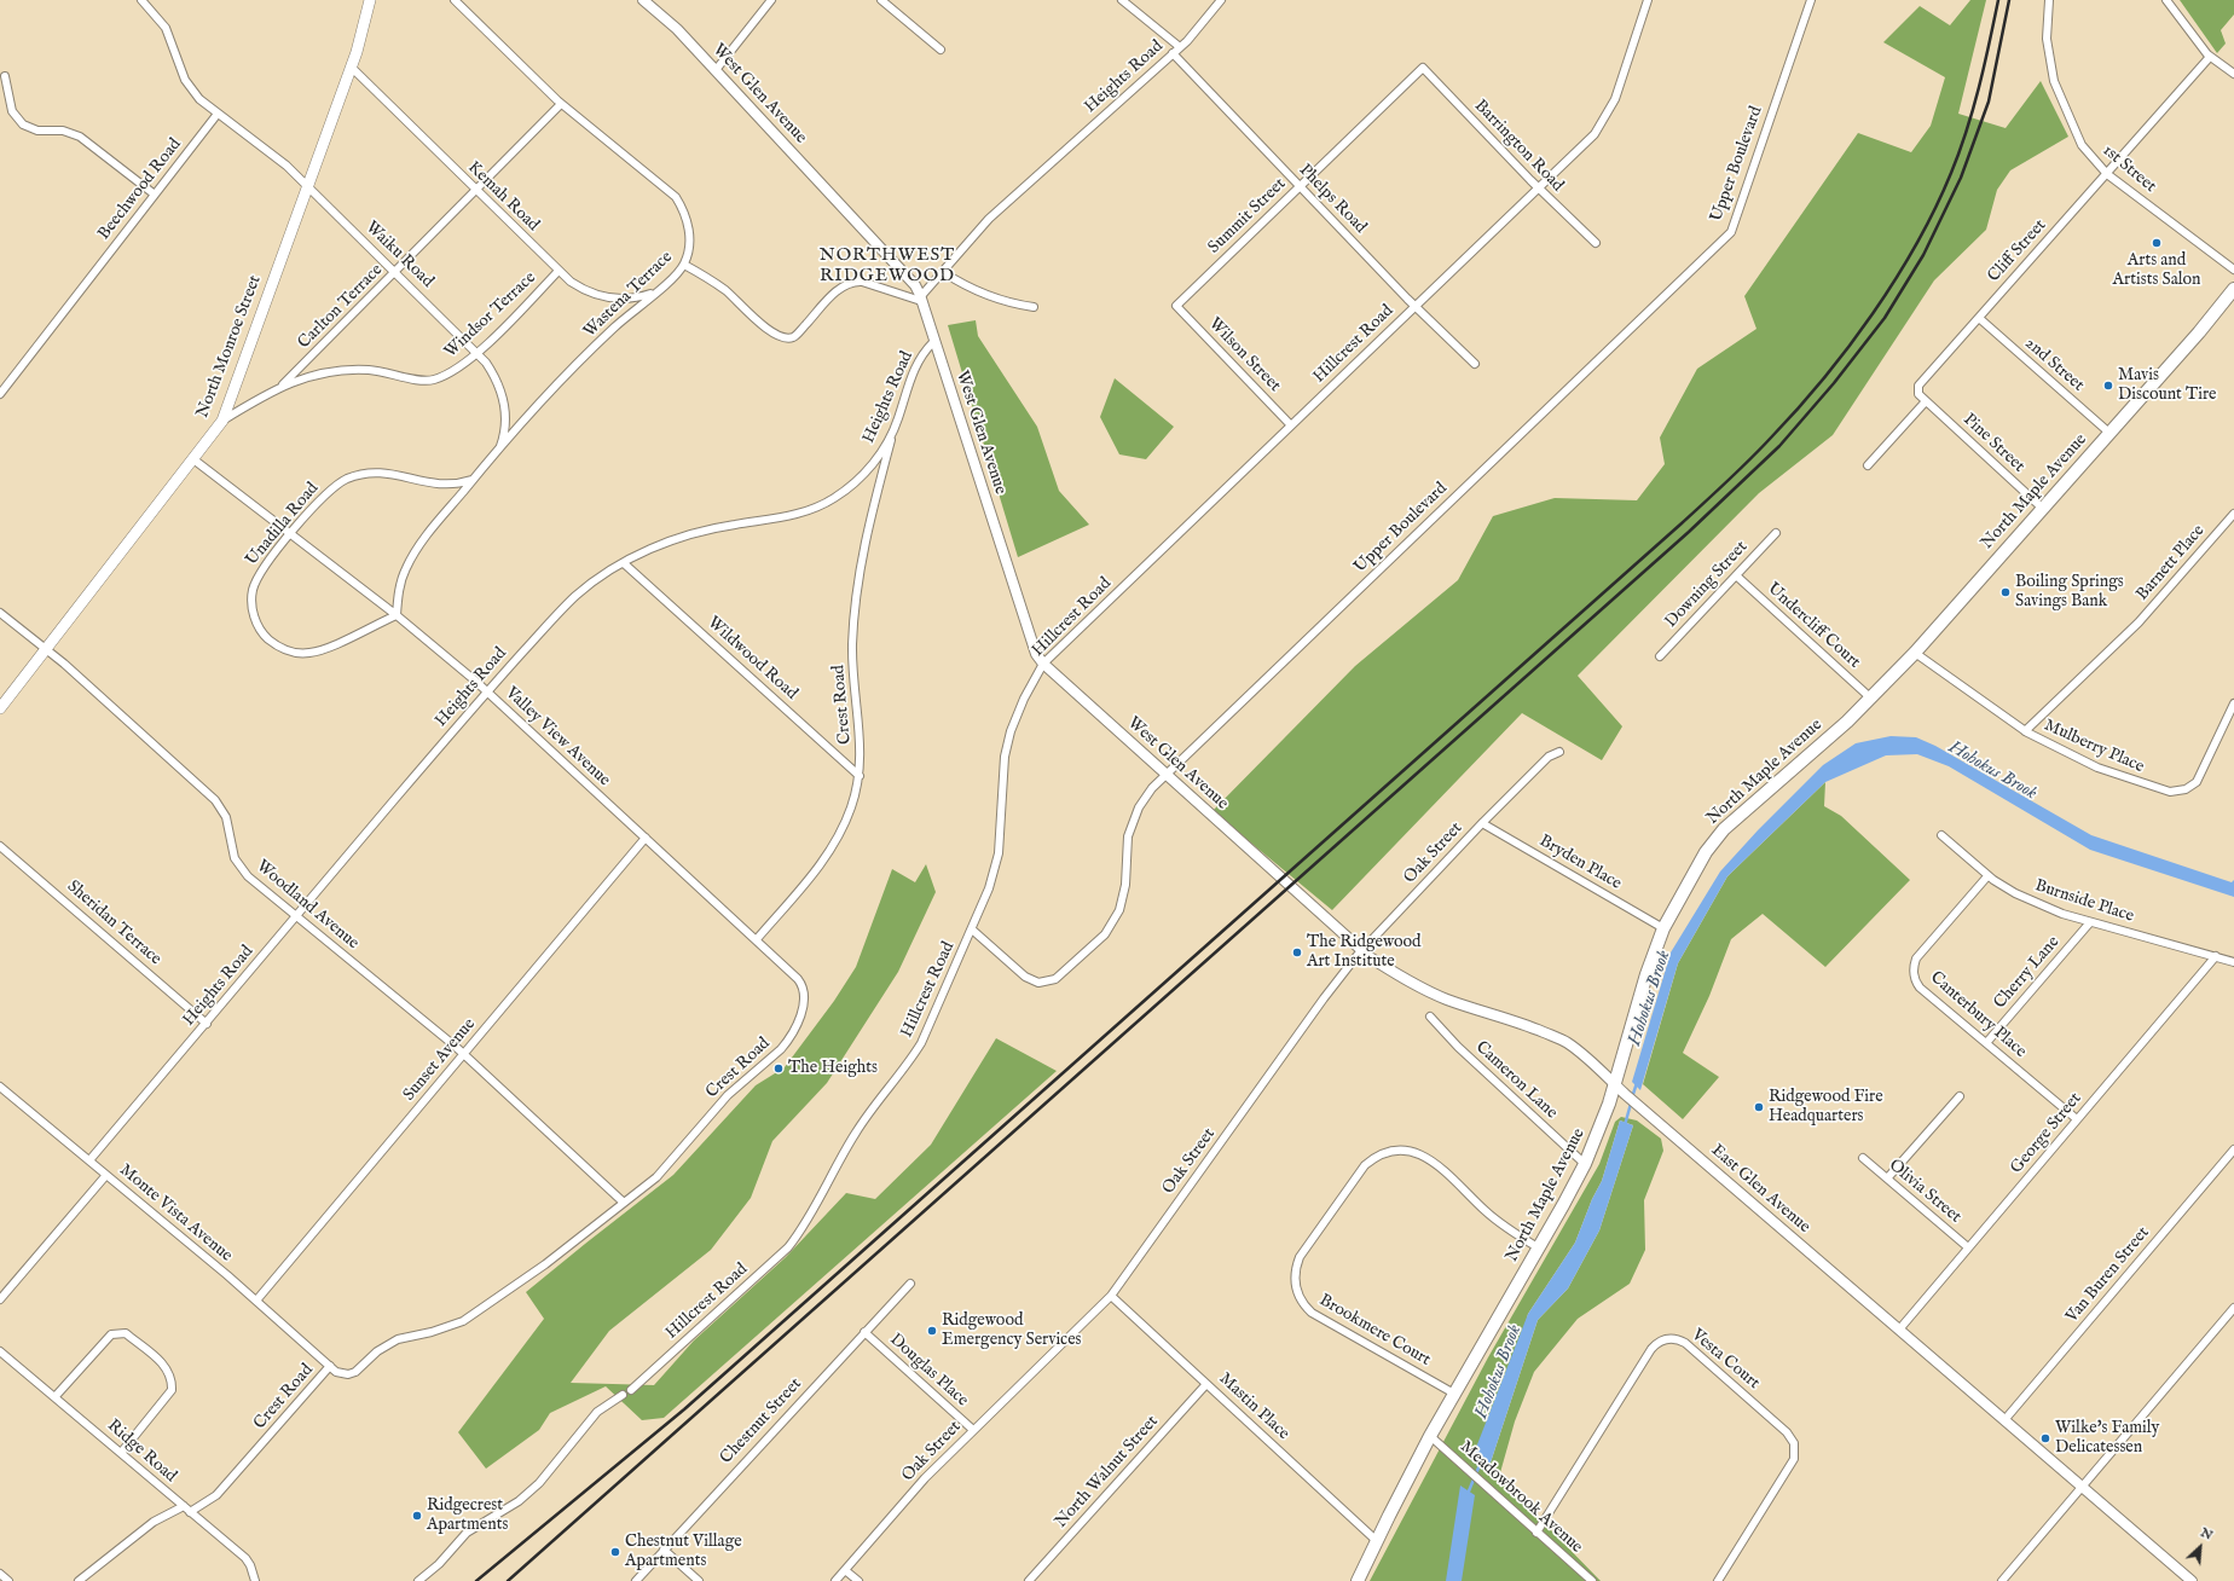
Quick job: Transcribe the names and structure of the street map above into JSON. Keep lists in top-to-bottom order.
{
  "streets": {
    "main road": ["North Monroe Street", "North Maple Avenue"],
    "street": [
      "Heights Road",
      "West Glen Avenue",
      "Barrington Road",
      "Upper Boulevard",
      "1st Street",
      "Beechwood Road",
      "Kemah Road",
      "Phelps Road",
      "Summit Street",
      "Cliff Street",
      "Waiku Road",
      "Wastena Terrace",
      "Carlton Terrace",
      "Windsor Terrace",
      "Hillcrest Road",
      "Wilson Street",
      "2nd Street",
      "Pine Street",
      "Unadilla Road",
      "Barnett Place",
      "Downing Street",
      "Undercliff Court",
      "Wildwood Road",
      "Crest Road",
      "Valley View Avenue",
      "Mulberry Place",
      "Oak Street",
      "Bryden Place",
      "Burnside Place",
      "Woodland Avenue",
      "Sheridan Terrace",
      "Cherry Lane",
      "Canterbury Place",
      "Sunset Avenue",
      "Cameron Lane",
      "George Street",
      "East Glen Avenue",
      "Olivia Street",
      "Monte Vista Avenue",
      "Van Buren Street",
      "Brookmere Court",
      "Vesta Court",
      "Douglas Place",
      "Mastin Place",
      "Chestnut Street",
      "Ridge Road",
      "North Walnut Street",
      "Meadowbrook Avenue"
    ]
  },
  "crossings": [
    ["Heights Road", "West Glen Avenue"],
    ["Heights Road", "Phelps Road"],
    ["Heights Road", "Wildwood Road"],
    ["Heights Road", "Crest Road"],
    ["Heights Road", "Valley View Avenue"],
    ["Heights Road", "Woodland Avenue"],
    ["Heights Road", "Sheridan Terrace"],
    ["Heights Road", "Monte Vista Avenue"],
    ["West Glen Avenue", "Upper Boulevard"],
    ["West Glen Avenue", "Hillcrest Road"],
    ["West Glen Avenue", "East Glen Avenue"],
    ["Barrington Road", "Summit Street"],
    ["Barrington Road", "Hillcrest Road"],
    ["Upper Boulevard", "Hillcrest Road"],
    ["1st Street", "Cliff Street"],
    ["Beechwood Road", "Waiku Road"],
    ["Kemah Road", "Wastena Terrace"],
    ["Kemah Road", "Carlton Terrace"],
    ["Kemah Road", "Windsor Terrace"],
    ["Kemah Road", "North Monroe Street"],
    ["Phelps Road", "Summit Street"],
    ["Phelps Road", "Hillcrest Road"],
    ["Summit Street", "Wilson Street"],
    ["Cliff Street", "2nd Street"],
    ["Cliff Street", "Pine Street"],
    ["Waiku Road", "Wastena Terrace"],
    ["Waiku Road", "Carlton Terrace"],
    ["Waiku Road", "Windsor Terrace"],
    ["Waiku Road", "North Monroe Street"],
    ["Wastena Terrace", "Carlton Terrace"],
    ["Wastena Terrace", "Unadilla Road"],
    ["Wastena Terrace", "Valley View Avenue"],
    ["Carlton Terrace", "Windsor Terrace"],
    ["Windsor Terrace", "North Monroe Street"],
    ["Hillcrest Road", "Wilson Street"],
    ["North Monroe Street", "Valley View Avenue"],
    ["North Monroe Street", "Woodland Avenue"],
    ["2nd Street", "North Maple Avenue"],
    ["Pine Street", "North Maple Avenue"],
    ["North Maple Avenue", "Undercliff Court"],
    ["North Maple Avenue", "Mulberry Place"],
    ["North Maple Avenue", "Bryden Place"],
    ["North Maple Avenue", "Cameron Lane"],
    ["North Maple Avenue", "East Glen Avenue"],
    ["North Maple Avenue", "Brookmere Court"],
    ["North Maple Avenue", "Mastin Place"],
    ["North Maple Avenue", "Meadowbrook Avenue"],
    ["Unadilla Road", "Valley View Avenue"],
    ["Barnett Place", "Mulberry Place"],
    ["Downing Street", "Undercliff Court"],
    ["Wildwood Road", "Crest Road"],
    ["Crest Road", "Valley View Avenue"],
    ["Crest Road", "Woodland Avenue"],
    ["Crest Road", "Monte Vista Avenue"],
    ["Crest Road", "Ridge Road"],
    ["Valley View Avenue", "Sunset Avenue"],
    ["Oak Street", "Bryden Place"],
    ["Oak Street", "East Glen Avenue"],
    ["Oak Street", "Douglas Place"],
    ["Oak Street", "Mastin Place"],
    ["Burnside Place", "Cherry Lane"],
    ["Burnside Place", "Canterbury Place"],
    ["Burnside Place", "George Street"],
    ["Woodland Avenue", "Sunset Avenue"],
    ["Cherry Lane", "Canterbury Place"],
    ["Canterbury Place", "George Street"],
    ["Sunset Avenue", "Monte Vista Avenue"],
    ["George Street", "East Glen Avenue"],
    ["George Street", "Olivia Street"],
    ["East Glen Avenue", "Van Buren Street"],
    ["Vesta Court", "Meadowbrook Avenue"],
    ["Douglas Place", "Chestnut Street"],
    ["Mastin Place", "North Walnut Street"]
  ],
  "districts": ["NORTHWEST RIDGEWOOD"],
  "water": ["Hohokus Brook"],
  "places": [
    "Arts and Artists Salon",
    "Mavis Discount Tire",
    "Boiling Springs Savings Bank",
    "The Ridgewood Art Institute",
    "The Heights",
    "Ridgewood Fire Headquarters",
    "Ridgewood Emergency Services",
    "Wilke's Family Delicatessen",
    "Ridgecrest Apartments",
    "Chestnut Village Apartments"
  ],
  "north": "top right"
}
